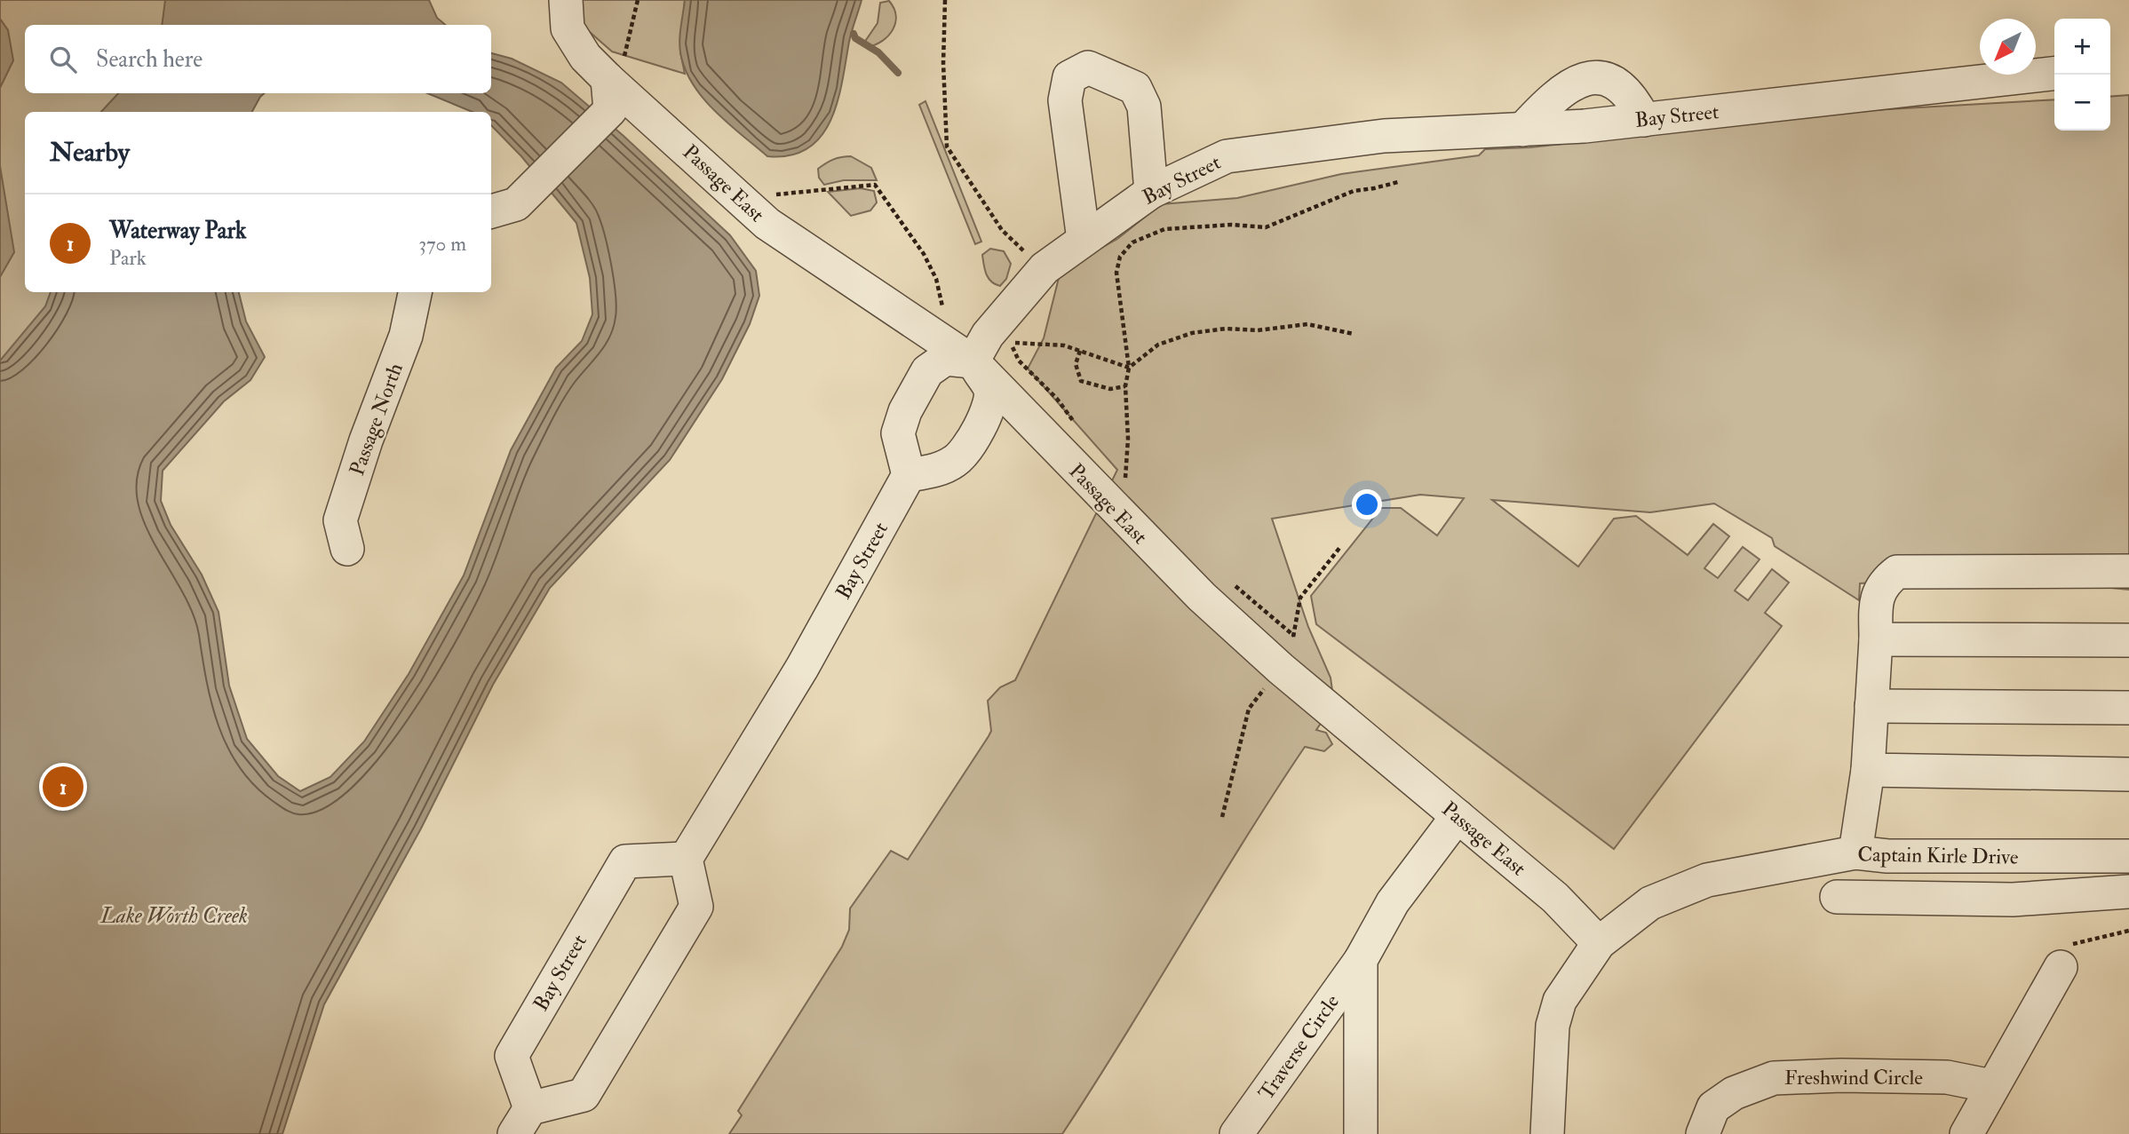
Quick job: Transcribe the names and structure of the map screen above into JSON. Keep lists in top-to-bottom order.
{
  "streets": {
    "street": [
      "Bay Street",
      "Passage East",
      "Passage North",
      "Captain Kirle Drive",
      "Traverse Circle",
      "Freshwind Circle"
    ]
  },
  "crossings": [
    ["Bay Street", "Passage East"],
    ["Passage East", "Captain Kirle Drive"],
    ["Passage East", "Traverse Circle"]
  ],
  "water": ["Lake Worth Creek"],
  "north": "bottom left",
  "page": {
    "map_buttons": ["+", "−"],
    "search": "Search here",
    "heading": "Nearby",
    "list": [
      {
        "mark": "1",
        "name": "Waterway Park",
        "note": "Park",
        "value": "370 m"
      }
    ],
    "pins": "1"
  }
}
